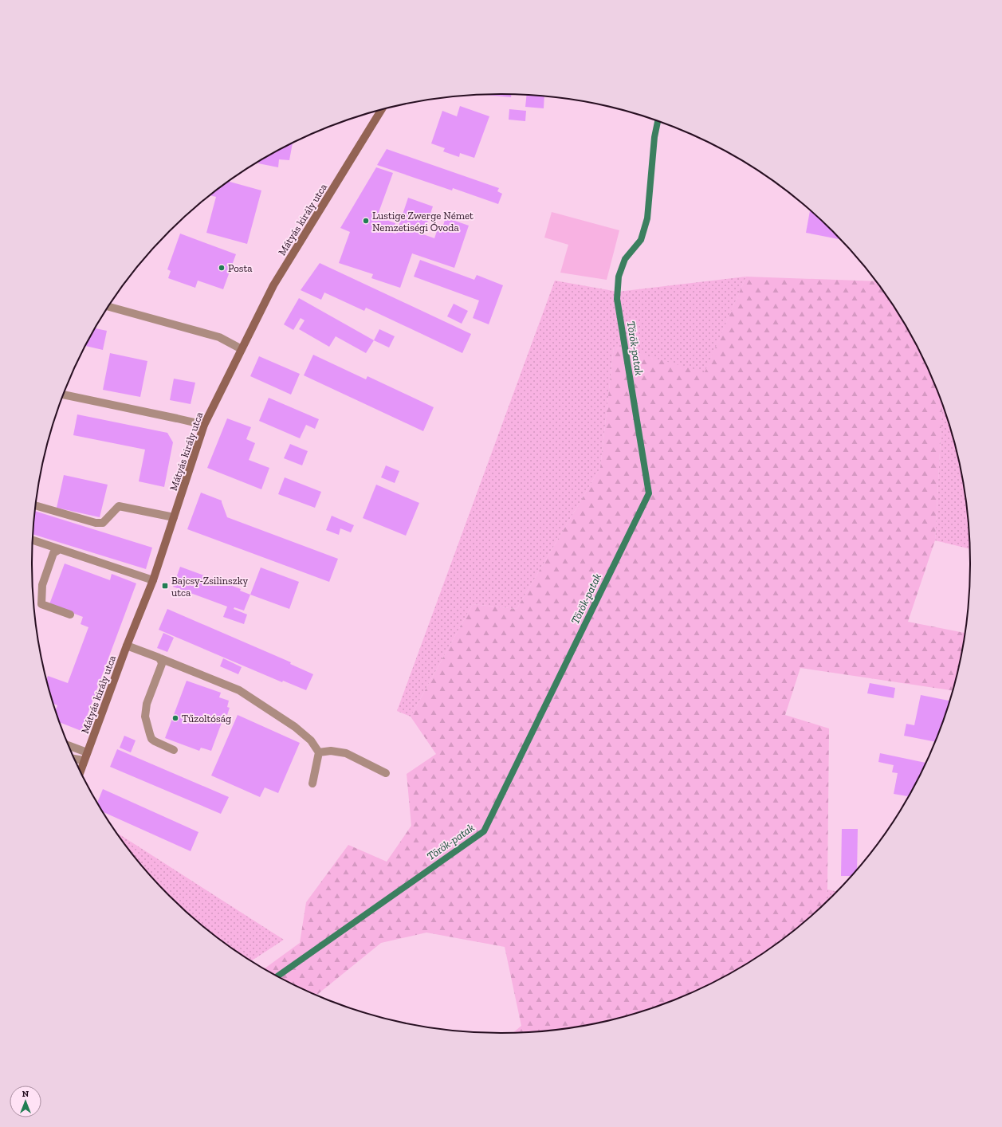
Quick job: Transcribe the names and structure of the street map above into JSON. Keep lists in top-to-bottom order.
{
  "streets": {
    "main road": ["Mátyás király utca"]
  },
  "water": ["Török-patak"],
  "places": {
    "other": ["Lustige Zwerge Német Nemzetiségi Óvoda", "Posta", "Tűzoltóság"],
    "transit": ["Bajcsy-Zsilinszky utca"]
  },
  "north": "top"
}
